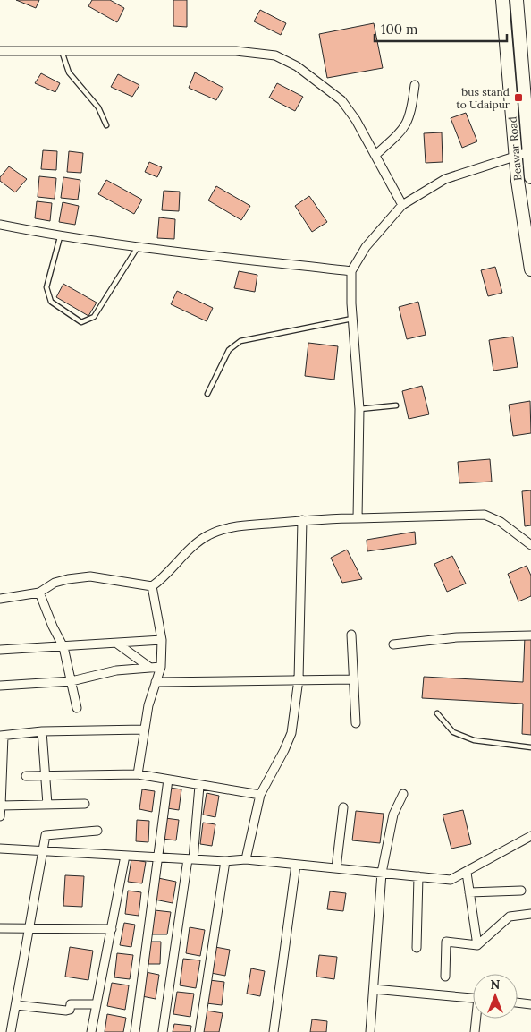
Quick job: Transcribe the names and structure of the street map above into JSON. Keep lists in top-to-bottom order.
{
  "streets": {
    "main road": ["Beawar Road"]
  },
  "places": {
    "transit": ["bus stand to Udaipur"]
  },
  "scale_bar": "100 m",
  "north": "top"
}
